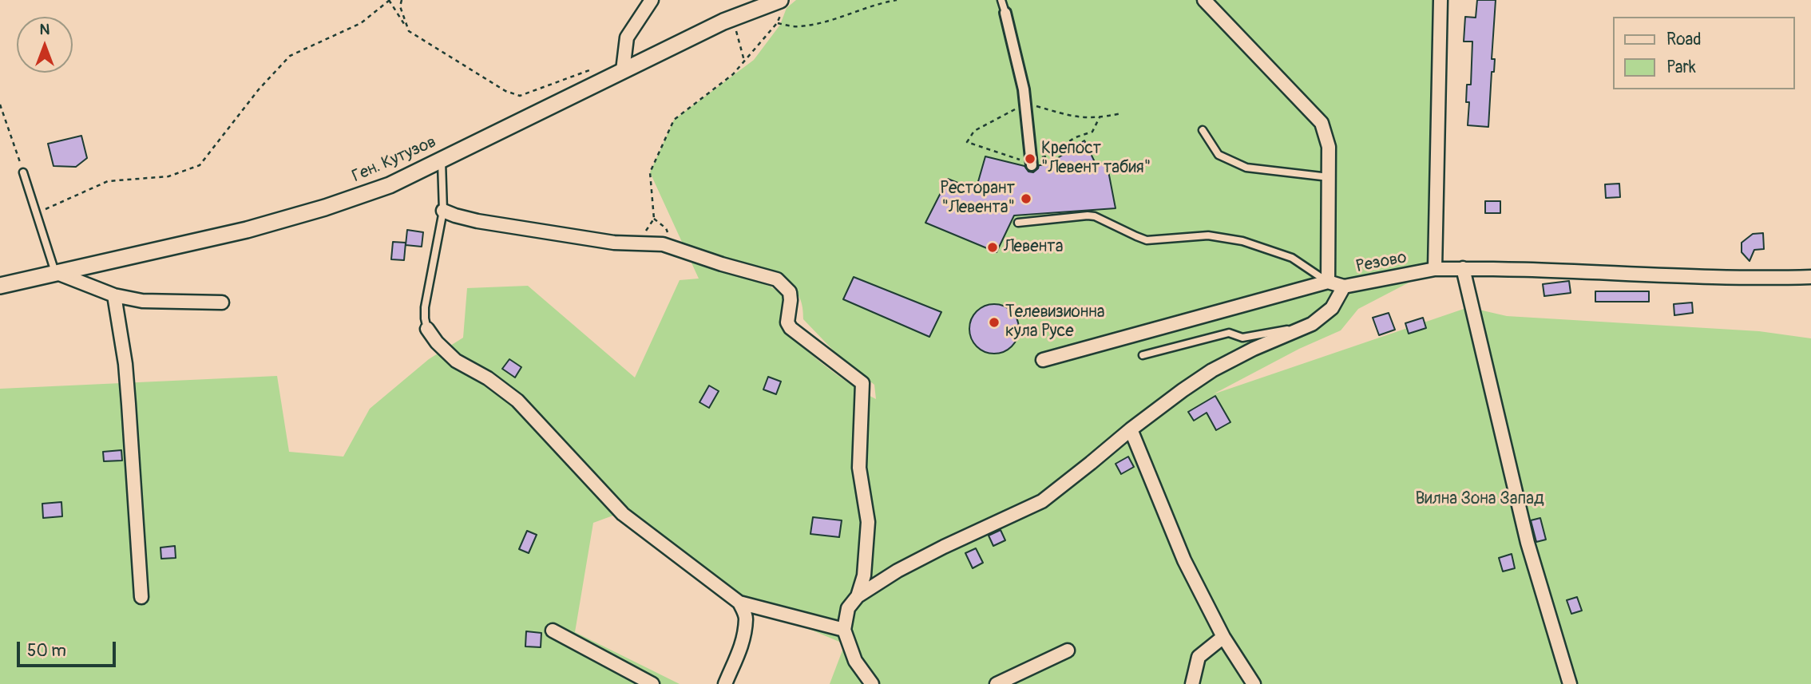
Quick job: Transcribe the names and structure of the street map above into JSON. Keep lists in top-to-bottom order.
{
  "streets": {
    "street": ["Ген. Кутузов", "Резово"]
  },
  "parks": ["Вилна Зона Запад"],
  "places": [
    "Крепост \"Левент табия\"",
    "Ресторант \"Левента\"",
    "Левента",
    "Телевизионна кула Русе"
  ],
  "legend": ["Road", "Park"],
  "scale_bar": "50 m",
  "north": "top"
}
